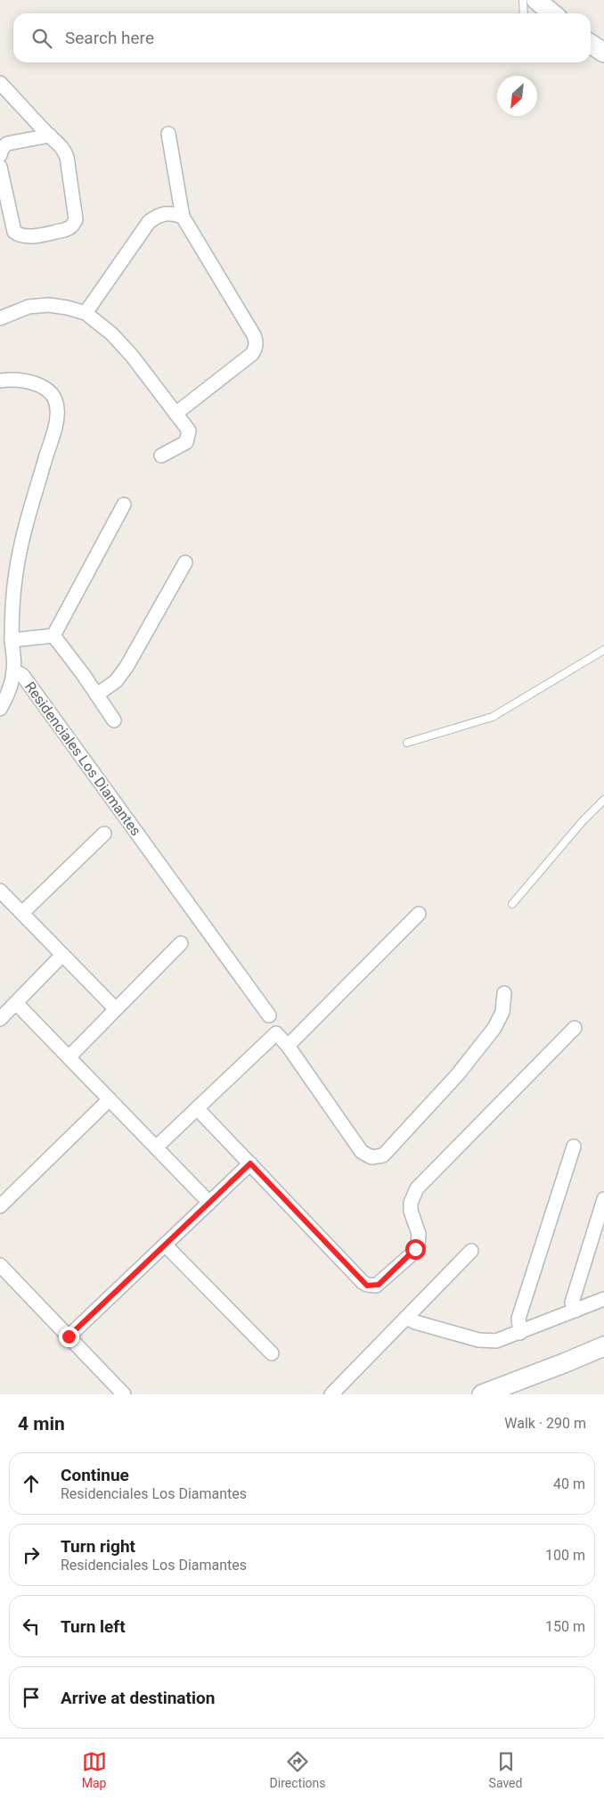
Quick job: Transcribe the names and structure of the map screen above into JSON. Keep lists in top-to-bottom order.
{
  "streets": {
    "street": ["Residenciales Los Diamantes"]
  },
  "north": "bottom left",
  "page": {
    "search": "Search here",
    "heading": ["4 min", "Walk · 290 m"],
    "list": [
      ["Continue", "Residenciales Los Diamantes", "40 m"],
      ["Turn right", "Residenciales Los Diamantes", "100 m"],
      ["Turn left", "150 m"],
      "Arrive at destination"
    ],
    "nav": ["Map", "Directions", "Saved"]
  }
}
